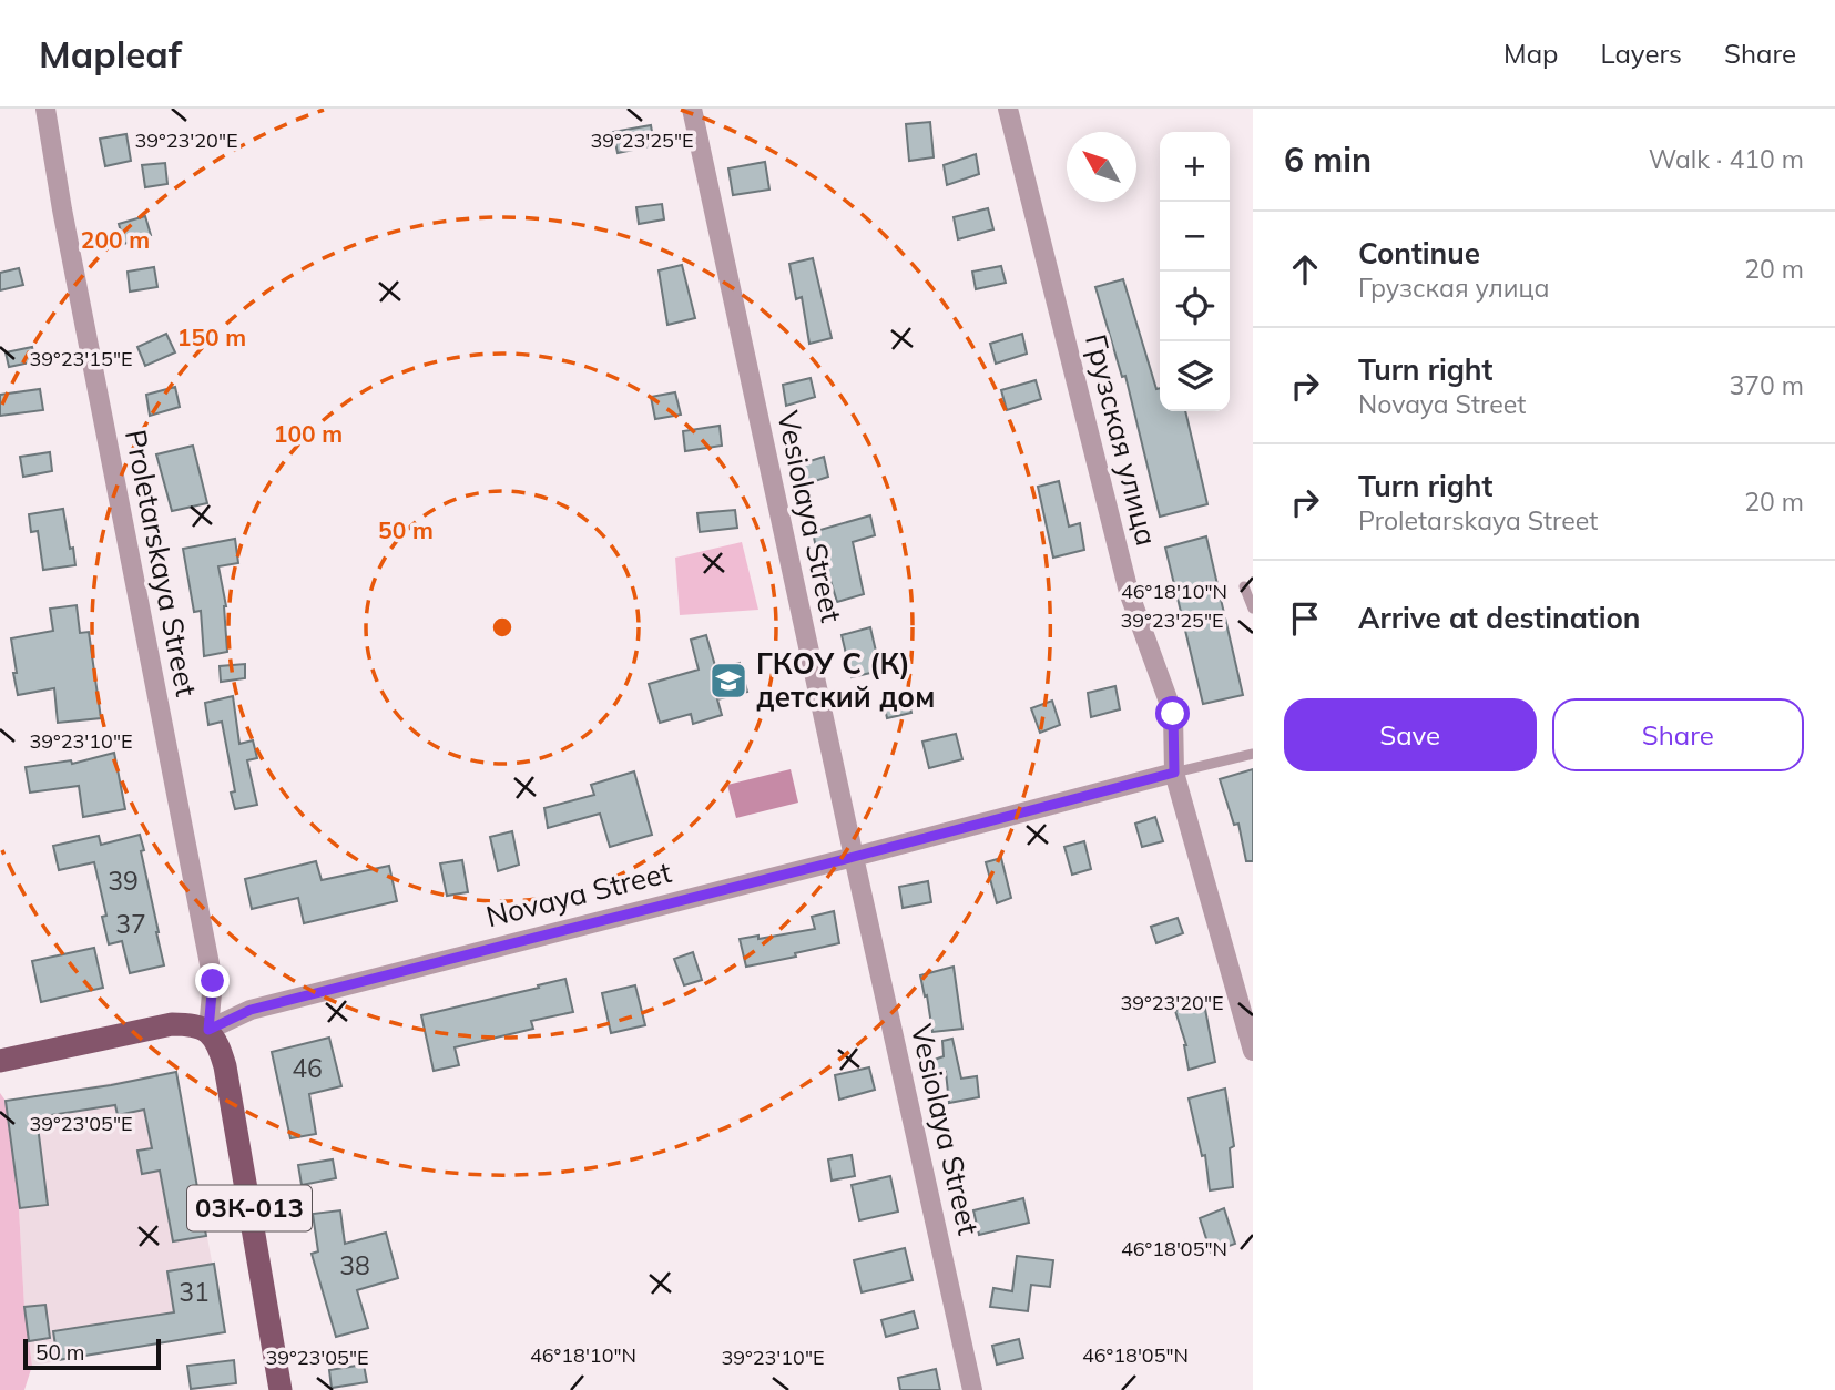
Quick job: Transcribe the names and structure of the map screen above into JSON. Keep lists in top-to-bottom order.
{
  "streets": {
    "main road": ["03К-013"],
    "street": [
      "Грузская улица",
      "Vesiolaya Street",
      "Proletarskaya Street",
      "Novaya Street"
    ]
  },
  "crossings": [
    ["Грузская улица", "Novaya Street"],
    ["Vesiolaya Street", "Novaya Street"],
    ["Proletarskaya Street", "Novaya Street"],
    ["Proletarskaya Street", "03К-013"],
    ["Novaya Street", "03К-013"]
  ],
  "places": {
    "school or university": ["ГКОУ С (К) детский дом"]
  },
  "house_numbers": [
    "39",
    "37",
    "46",
    "38",
    "31"
  ],
  "scale_bar": "50 m",
  "north": "top left",
  "page": {
    "header": "Mapleaf",
    "nav": ["Map", "Layers", "Share"],
    "heading": ["6 min", "Walk · 410 m"],
    "map_buttons": ["+", "−"],
    "list": [
      ["Continue", "Грузская улица", "20 m"],
      ["Turn right", "Novaya Street", "370 m"],
      ["Turn right", "Proletarskaya Street", "20 m"],
      "Arrive at destination"
    ],
    "buttons": ["Save", "Share"],
    "scale": "50 m"
  },
  "coordinates": [
    "39°23'20\"E",
    "39°23'25\"E",
    "39°23'15\"E",
    "46°18'10\"N",
    "39°23'10\"E",
    "39°23'05\"E",
    "46°18'05\"N"
  ],
  "rings": [
    "200 m",
    "150 m",
    "100 m",
    "50 m"
  ]
}
